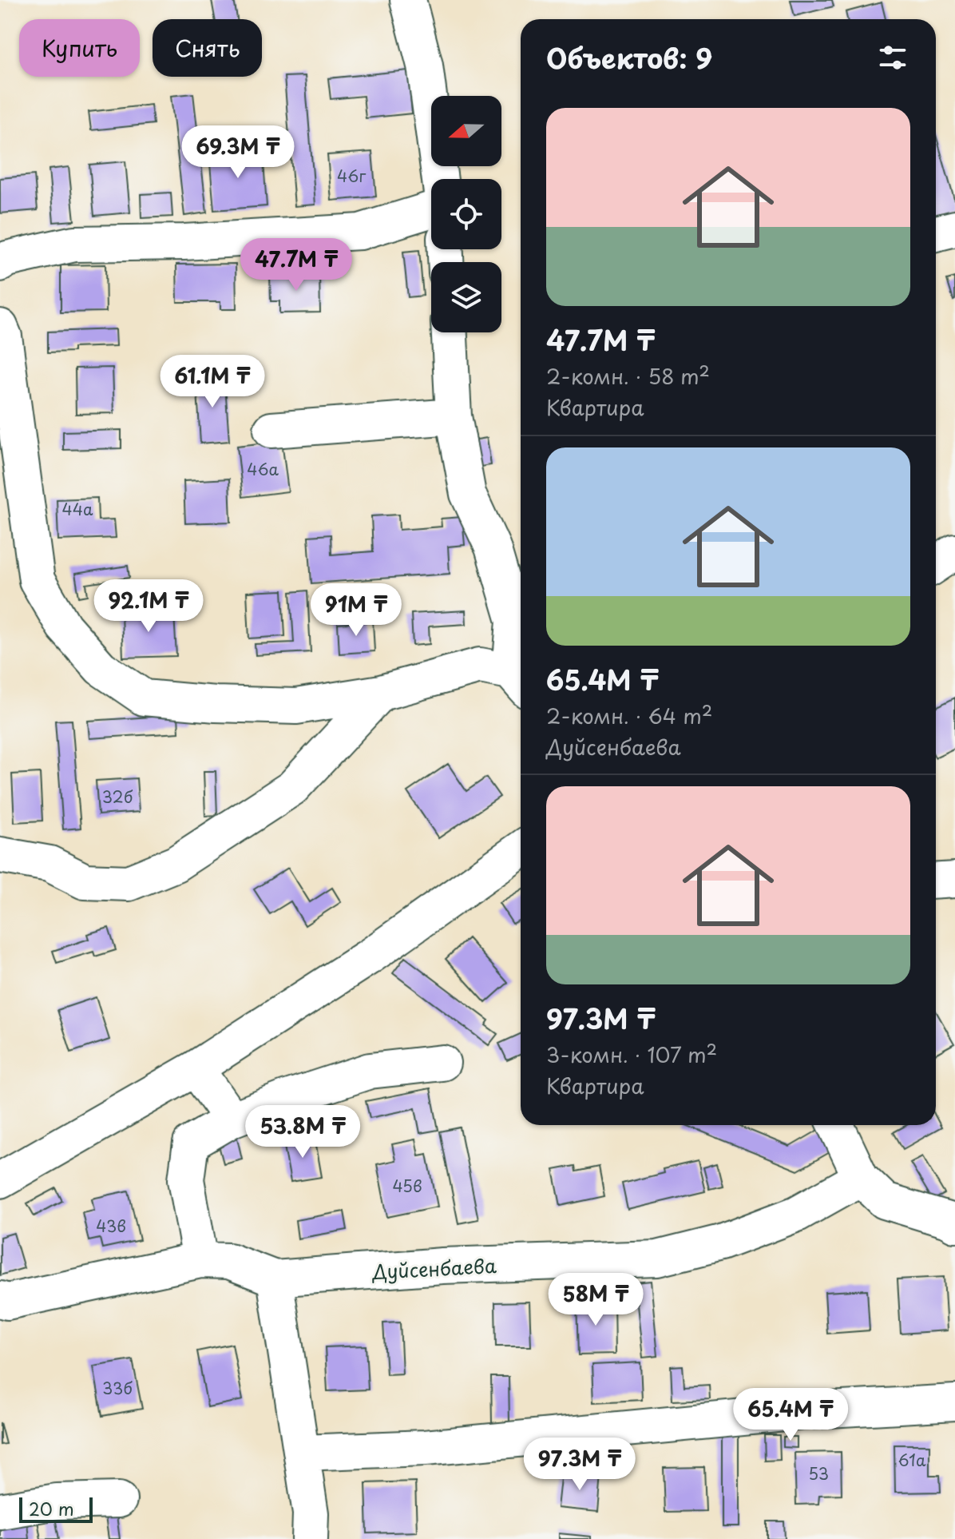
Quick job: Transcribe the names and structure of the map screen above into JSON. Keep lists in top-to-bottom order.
{
  "streets": {
    "street": ["Дуйсенбаева"]
  },
  "house_numbers": [
    "46г",
    "46а",
    "44а",
    "32б",
    "45в",
    "43в",
    "33б",
    "61а",
    "53"
  ],
  "scale_bar": "20 m",
  "north": "left",
  "page": {
    "chip": ["Купить", "Снять"],
    "heading": "Объектов: 9",
    "list": [
      {
        "name": "47.7M ₸",
        "note": "2-комн. · 58 m² · Квартира"
      },
      {
        "name": "65.4M ₸",
        "note": "2-комн. · 64 m² · Дуйсенбаева"
      },
      {
        "name": "97.3M ₸",
        "note": "3-комн. · 107 m² · Квартира"
      }
    ],
    "price": [
      "69.3M ₸",
      "47.7M ₸",
      "61.1M ₸",
      "92.1M ₸",
      "91M ₸",
      "53.8M ₸",
      "58M ₸",
      "65.4M ₸",
      "97.3M ₸"
    ],
    "scale": "20 m"
  }
}
